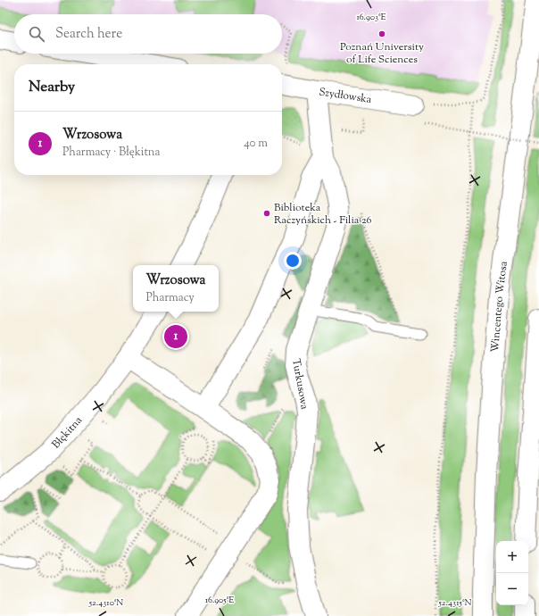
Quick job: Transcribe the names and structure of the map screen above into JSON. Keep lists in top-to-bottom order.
{
  "streets": {
    "street": [
      "Szydłowska",
      "Wincentego Witosa",
      "Turkusowa",
      "Błękitna"
    ]
  },
  "crossings": [
    ["Szydłowska", "Turkusowa"]
  ],
  "places": ["Poznań University of Life Sciences", "Biblioteka Raczyńskich - Filia 26"],
  "page": {
    "search": "Search here",
    "heading": "Nearby",
    "list": [
      {
        "mark": "1",
        "name": "Wrzosowa",
        "note": "Pharmacy · Błękitna",
        "value": "40 m"
      }
    ],
    "popup": ["Wrzosowa", "Pharmacy"],
    "pins": "1",
    "map_buttons": ["+", "−"]
  },
  "coordinates": [
    "16.903°E",
    "16.905°E",
    "52.4310°N",
    "52.4315°N"
  ]
}
